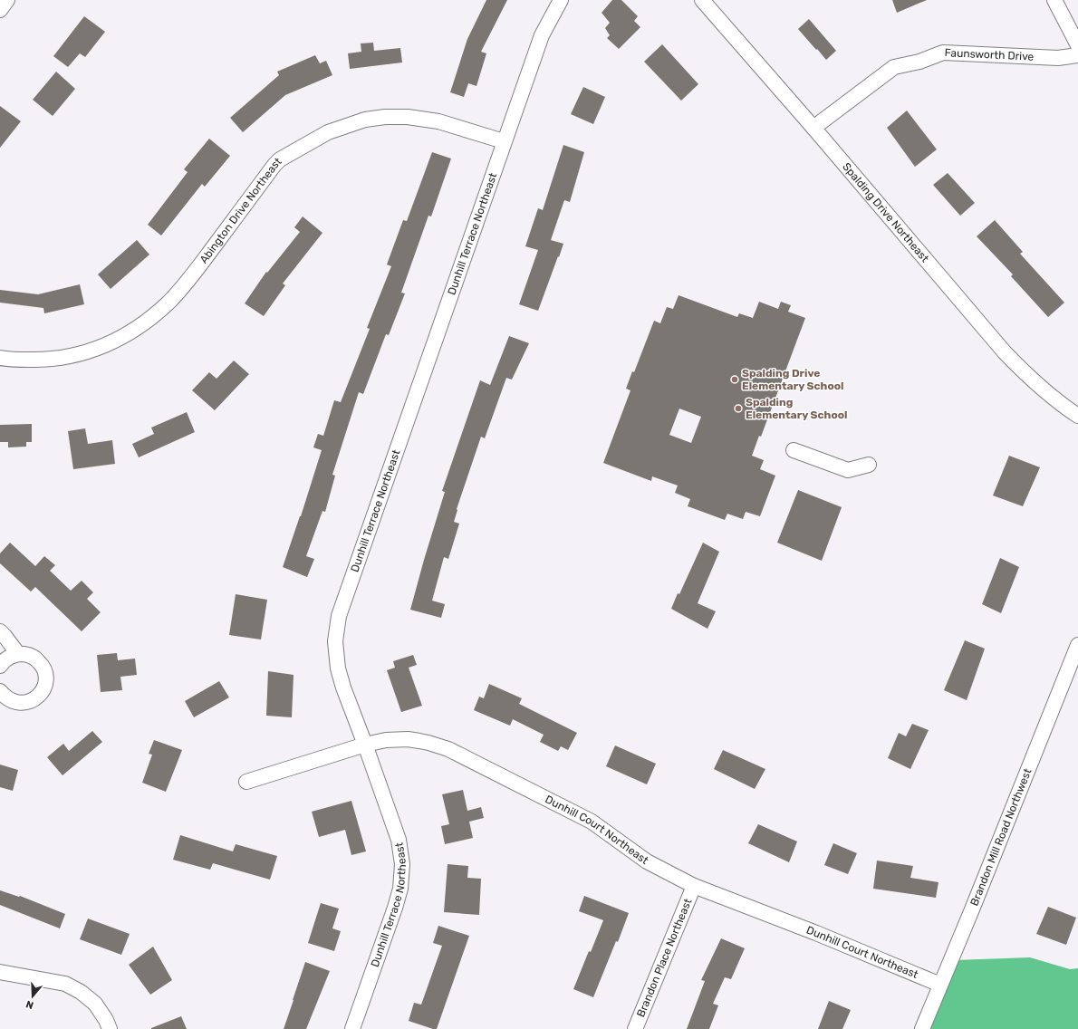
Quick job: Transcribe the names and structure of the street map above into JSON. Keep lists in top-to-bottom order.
{
  "streets": {
    "street": [
      "Faunsworth Drive",
      "Abington Drive Northeast",
      "Spalding Drive Northeast",
      "Dunhill Terrace Northeast",
      "Dunhill Court Northeast",
      "Brandon Mill Road Northwest",
      "Brandon Place Northeast"
    ]
  },
  "crossings": [
    ["Faunsworth Drive", "Spalding Drive Northeast"],
    ["Abington Drive Northeast", "Dunhill Terrace Northeast"],
    ["Dunhill Terrace Northeast", "Dunhill Court Northeast"],
    ["Dunhill Court Northeast", "Brandon Mill Road Northwest"],
    ["Dunhill Court Northeast", "Brandon Place Northeast"]
  ],
  "places": ["Spalding Drive Elementary School", "Spalding Elementary School"],
  "north": "bottom"
}
